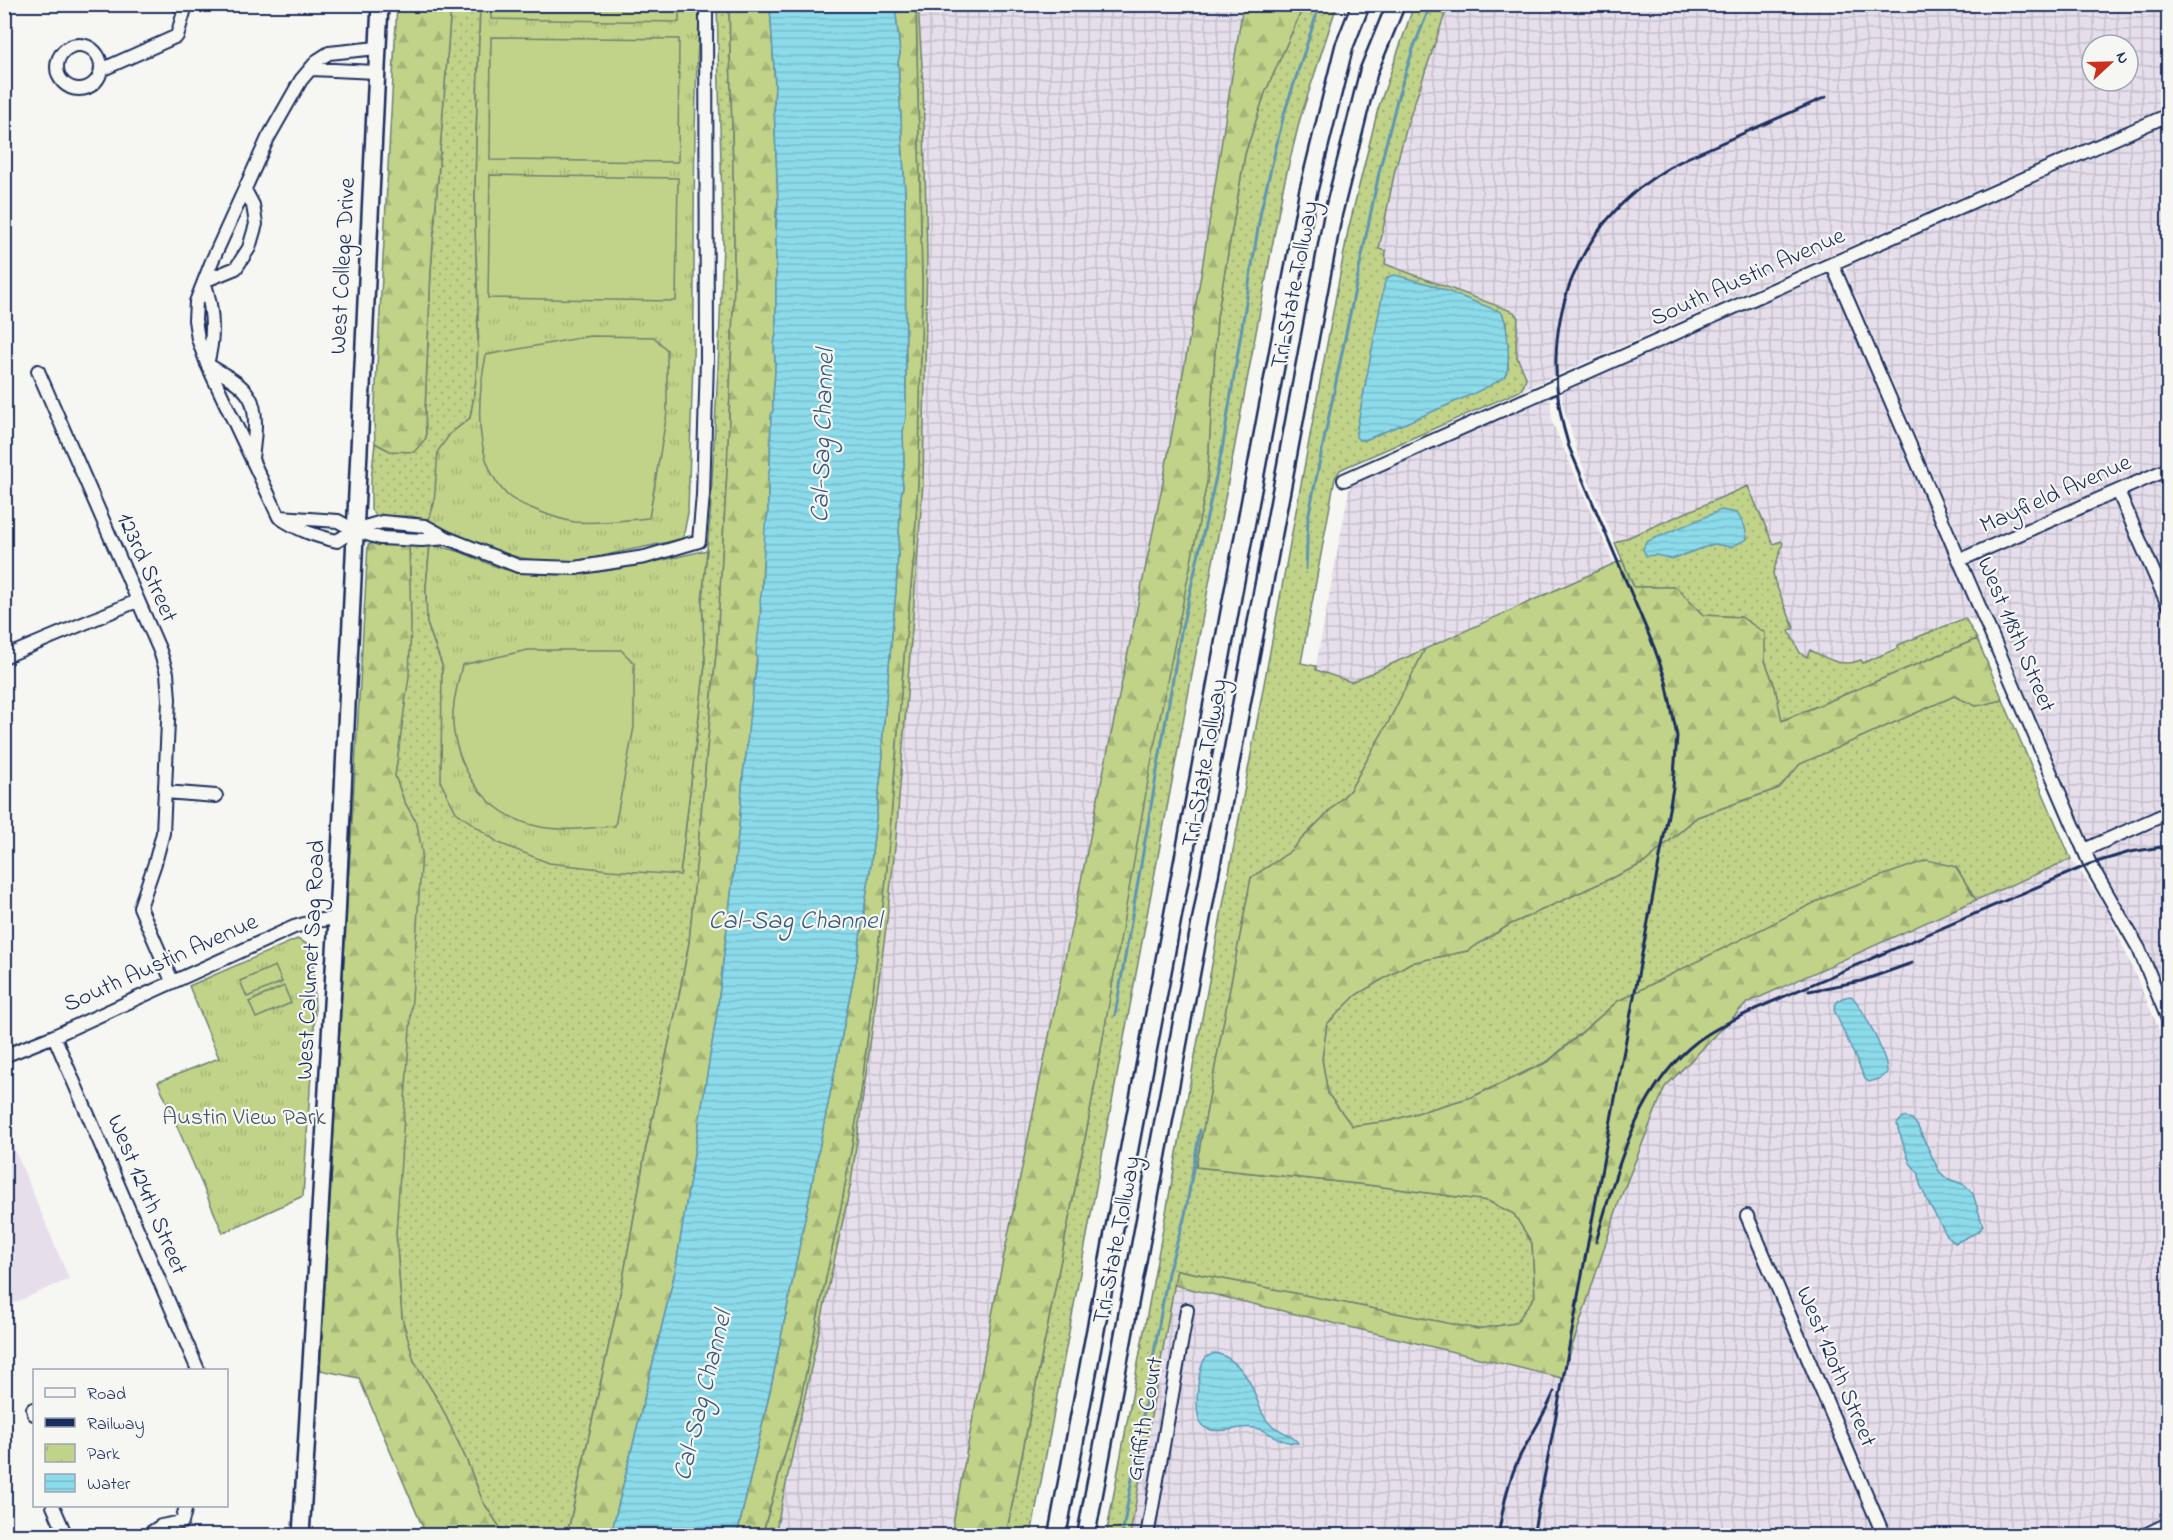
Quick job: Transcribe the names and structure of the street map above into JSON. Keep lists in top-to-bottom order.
{
  "streets": {
    "highway": ["Tri-State Tollway"],
    "main road": ["West College Drive", "West Calumet Sag Road"],
    "street": [
      "South Austin Avenue",
      "Mayfield Avenue",
      "123rd Street",
      "West 118th Street",
      "West 124th Street",
      "West 120th Street",
      "Griffith Court"
    ]
  },
  "crossings": [
    ["West College Drive", "West Calumet Sag Road"],
    ["South Austin Avenue", "123rd Street"],
    ["South Austin Avenue", "West 118th Street"],
    ["South Austin Avenue", "West Calumet Sag Road"],
    ["South Austin Avenue", "West 124th Street"],
    ["Mayfield Avenue", "West 118th Street"]
  ],
  "water": ["Cal-Sag Channel"],
  "parks": ["Austin View Park"],
  "legend": [
    "Road",
    "Railway",
    "Park",
    "Water"
  ],
  "north": "right"
}
